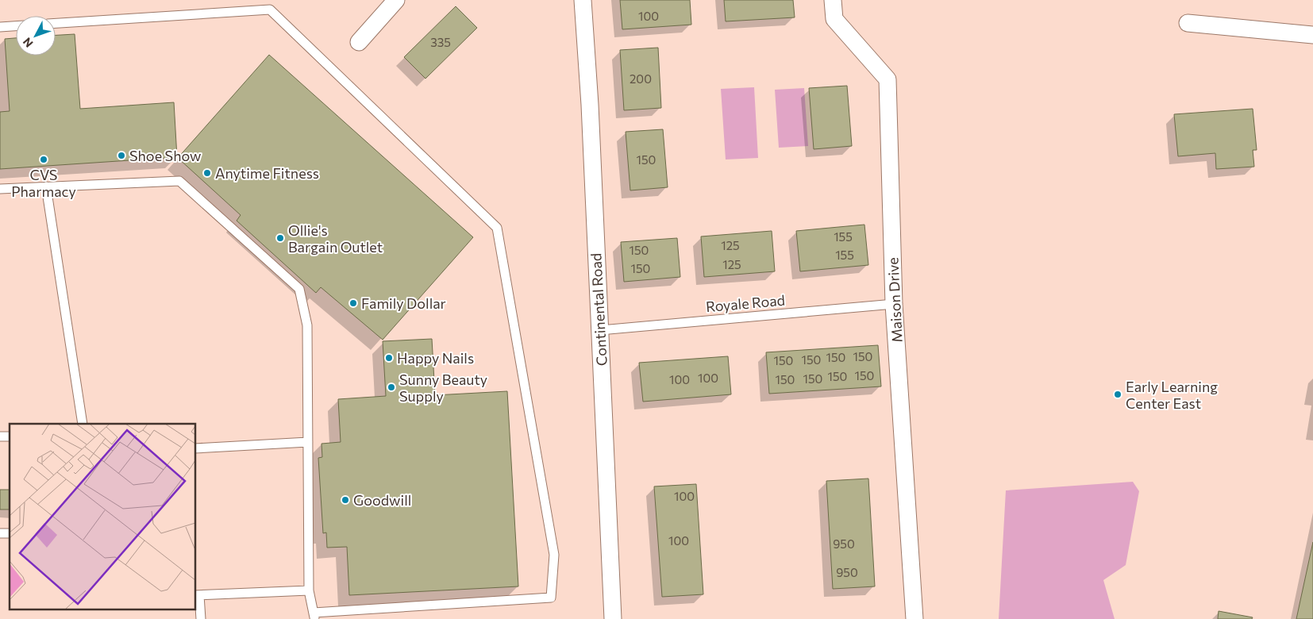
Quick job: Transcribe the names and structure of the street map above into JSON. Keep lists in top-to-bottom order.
{
  "streets": {
    "street": ["Maison Drive", "Continental Road"],
    "lane": ["Royale Road"]
  },
  "crossings": [
    ["Maison Drive", "Royale Road"],
    ["Royale Road", "Continental Road"]
  ],
  "places": [
    "Shoe Show",
    "CVS Pharmacy",
    "Anytime Fitness",
    "Ollie's Bargain Outlet",
    "Family Dollar",
    "Happy Nails",
    "Sunny Beauty Supply",
    "Early Learning Center East",
    "Goodwill"
  ],
  "house_numbers": [
    "100",
    "335",
    "200",
    "150",
    "155",
    "125",
    "150",
    "155",
    "125",
    "150",
    "150",
    "150",
    "150",
    "150",
    "150",
    "150",
    "100",
    "150",
    "100",
    "150",
    "100",
    "100",
    "950",
    "950"
  ],
  "north": "bottom left"
}
